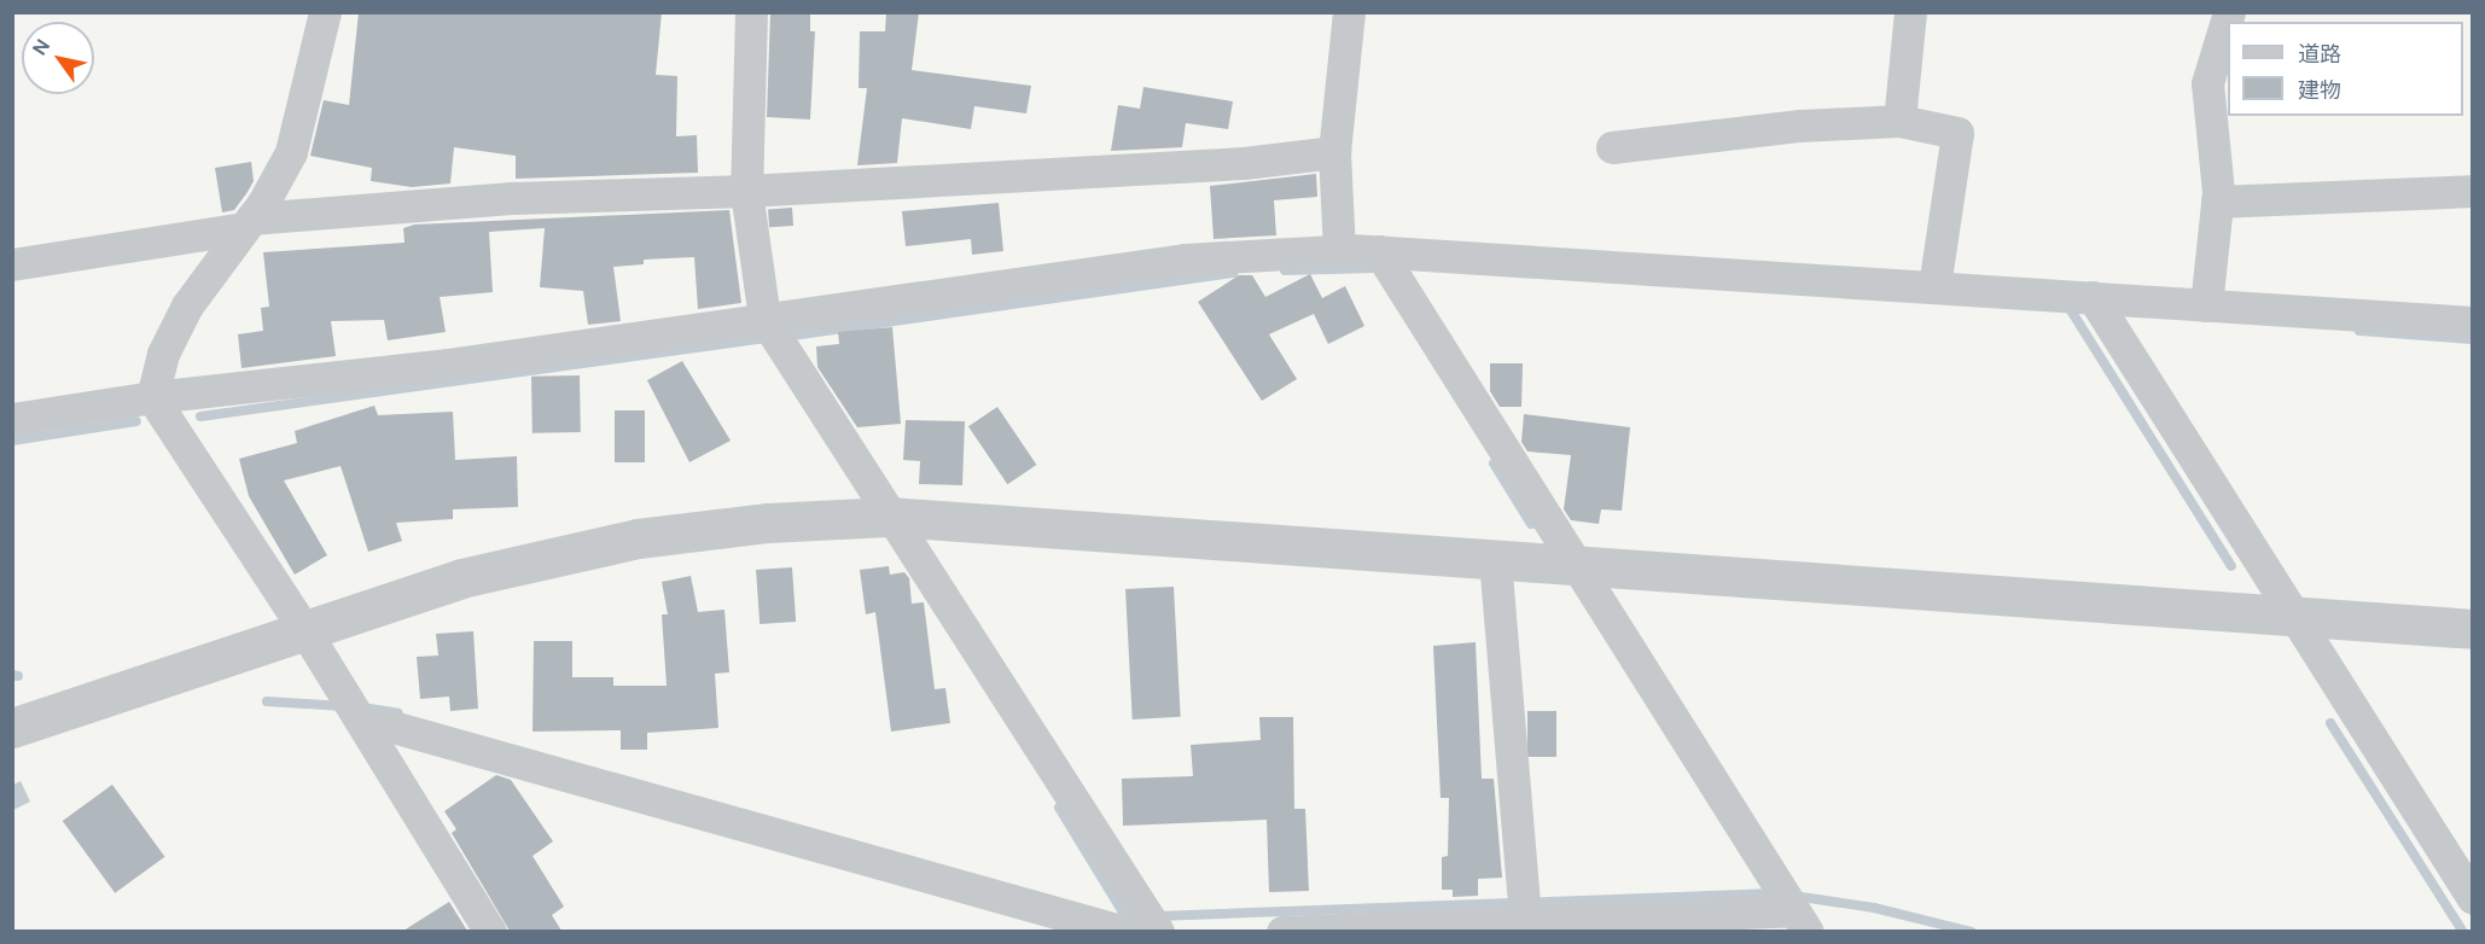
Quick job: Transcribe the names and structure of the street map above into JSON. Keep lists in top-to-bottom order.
{
  "legend": ["道路", "建物"],
  "north": "top left"
}
